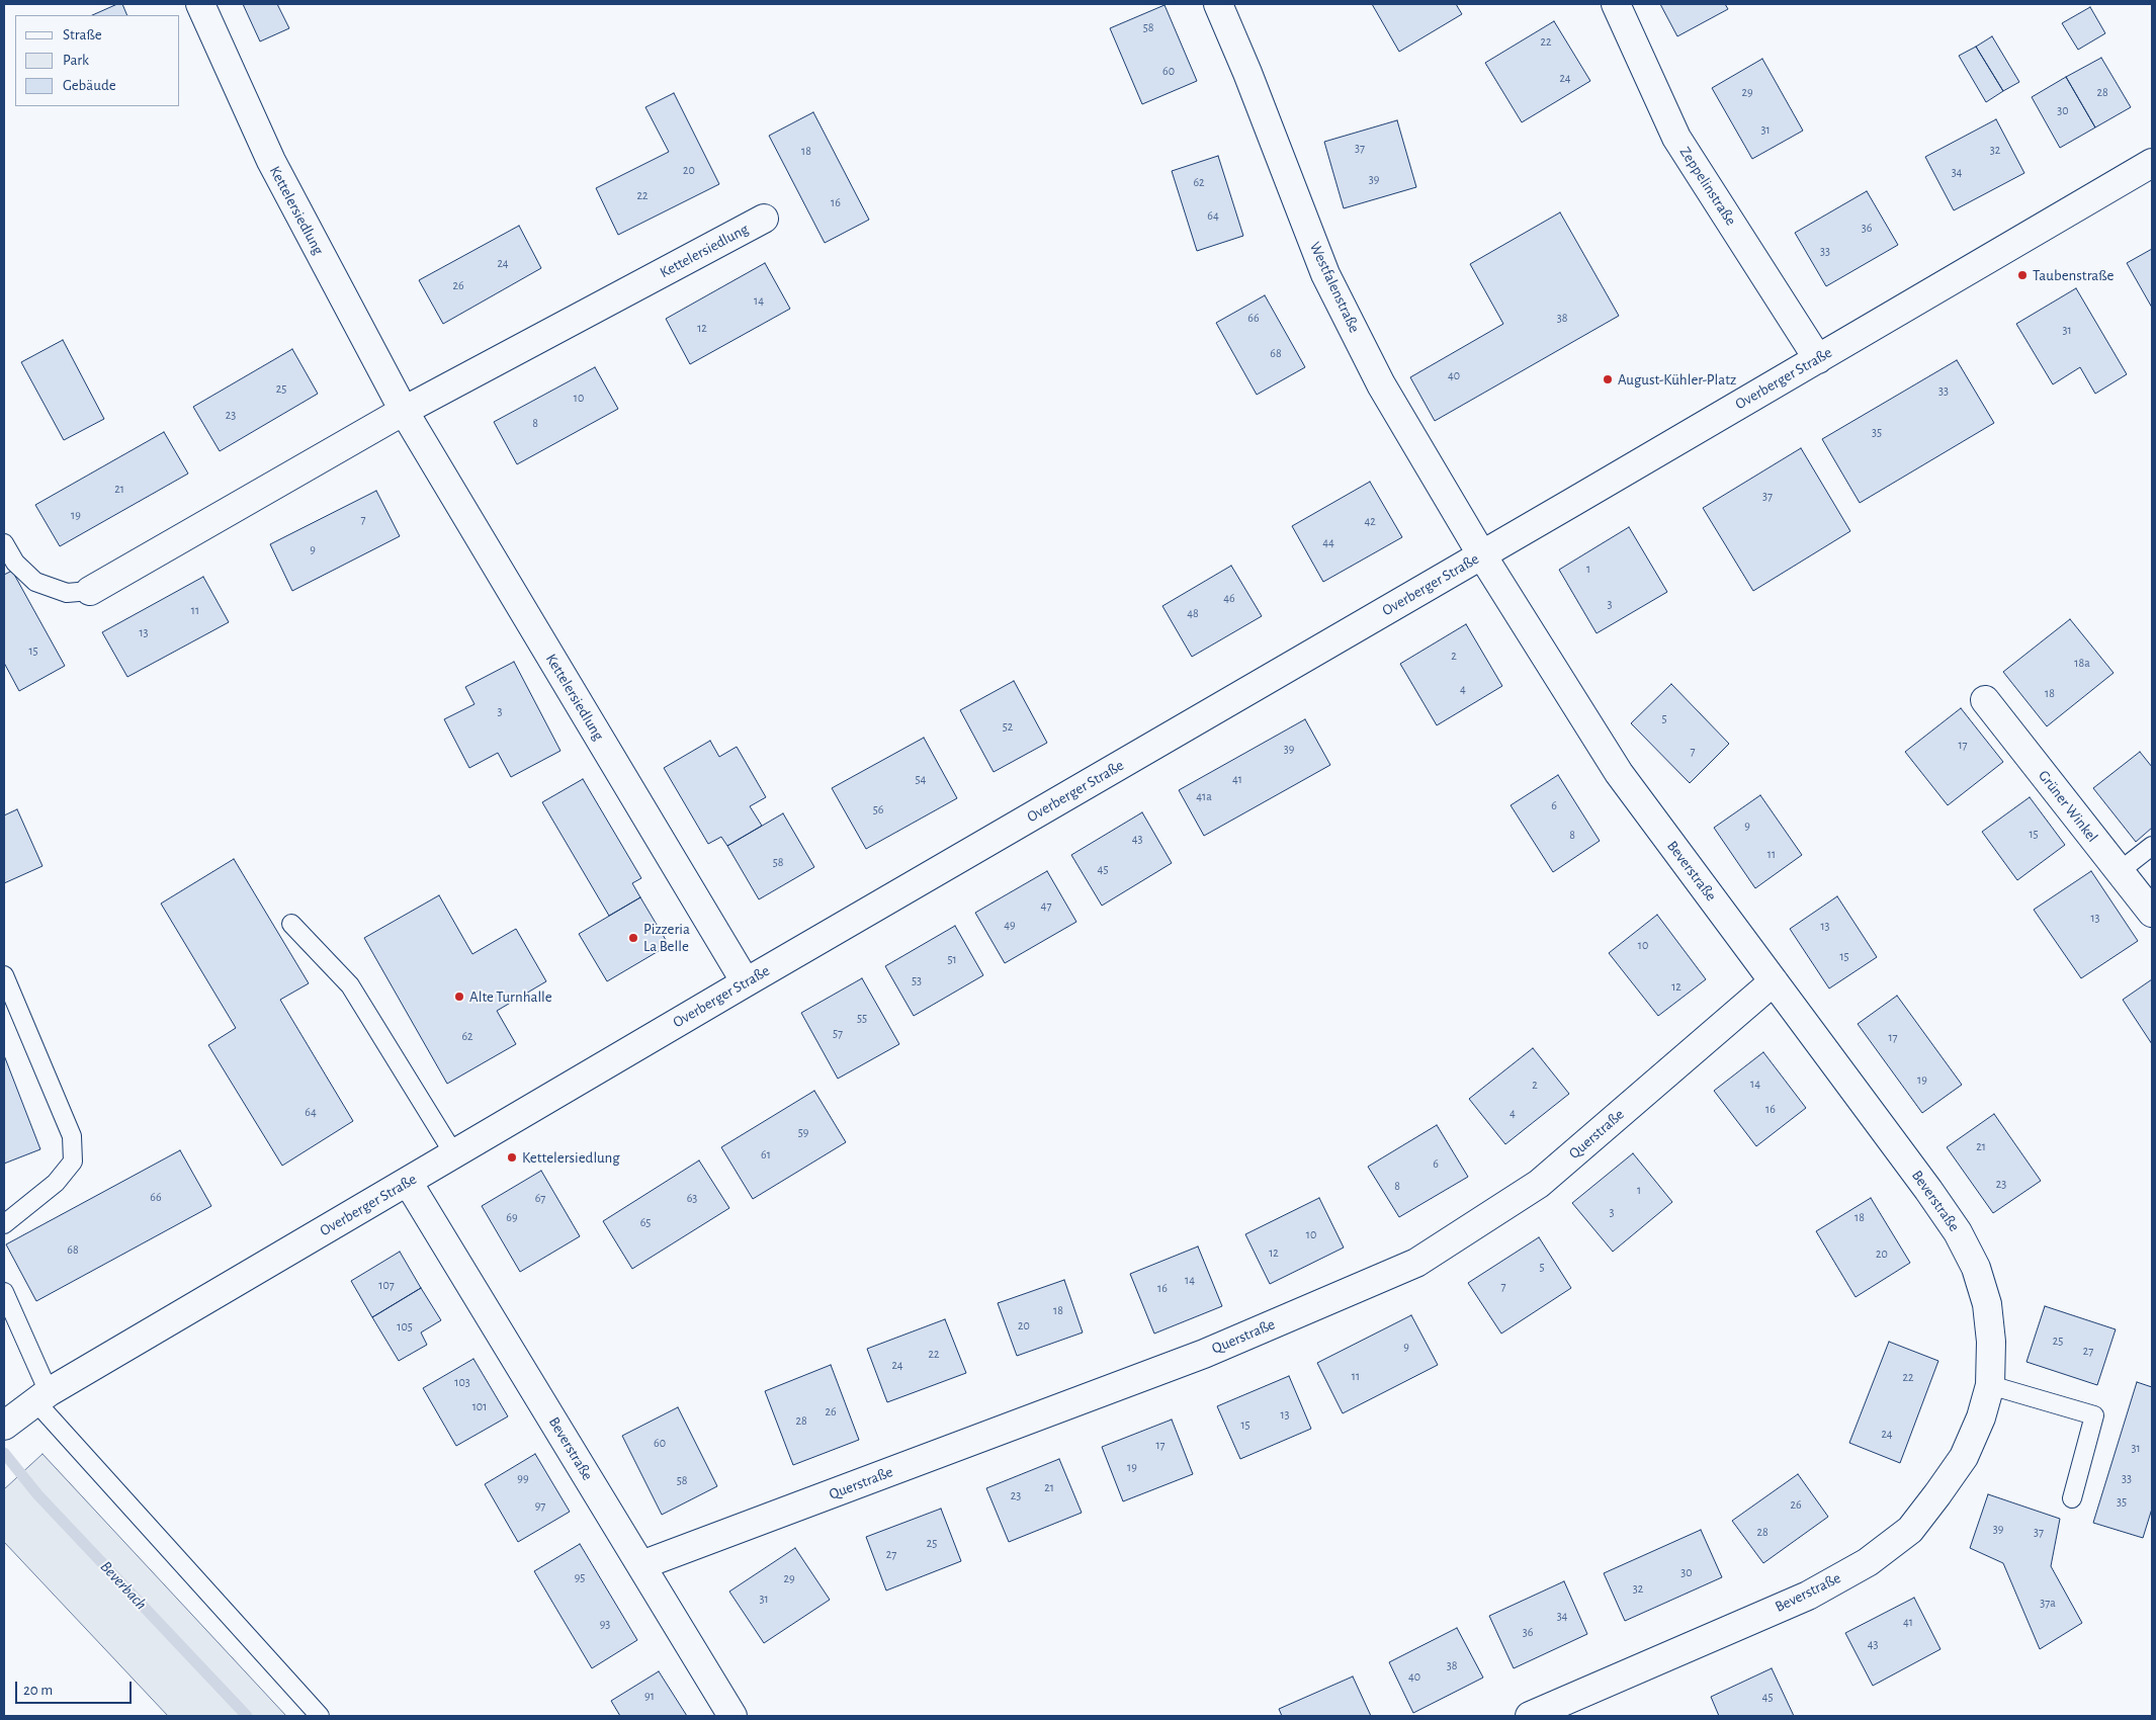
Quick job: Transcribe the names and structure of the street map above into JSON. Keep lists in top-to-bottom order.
{
  "streets": {
    "street": [
      "Zeppelinstraße",
      "Kettelersiedlung",
      "Westfalenstraße",
      "Overberger Straße",
      "Grüner Winkel",
      "Beverstraße",
      "Querstraße"
    ]
  },
  "crossings": [
    ["Zeppelinstraße", "Overberger Straße"],
    ["Kettelersiedlung", "Overberger Straße"],
    ["Westfalenstraße", "Overberger Straße"],
    ["Westfalenstraße", "Beverstraße"],
    ["Overberger Straße", "Beverstraße"],
    ["Beverstraße", "Querstraße"]
  ],
  "water": ["Beverbach"],
  "places": [
    "Taubenstraße",
    "August-Kühler-Platz",
    "Pizzeria La Belle",
    "Alte Turnhalle",
    "Kettelersiedlung"
  ],
  "house_numbers": [
    "58",
    "22",
    "60",
    "24",
    "29",
    "28",
    "30",
    "31",
    "37",
    "32",
    "18",
    "20",
    "34",
    "39",
    "62",
    "22",
    "16",
    "64",
    "36",
    "33",
    "24",
    "26",
    "14",
    "66",
    "38",
    "12",
    "31",
    "68",
    "40",
    "25",
    "33",
    "10",
    "23",
    "8",
    "35",
    "21",
    "37",
    "19",
    "7",
    "42",
    "44",
    "9",
    "1",
    "46",
    "3",
    "11",
    "48",
    "13",
    "15",
    "2",
    "18a",
    "4",
    "18",
    "3",
    "5",
    "52",
    "17",
    "39",
    "7",
    "54",
    "41",
    "41a",
    "6",
    "56",
    "9",
    "15",
    "8",
    "43",
    "11",
    "58",
    "45",
    "47",
    "13",
    "49",
    "13",
    "10",
    "15",
    "51",
    "53",
    "12",
    "55",
    "57",
    "62",
    "17",
    "19",
    "14",
    "2",
    "16",
    "64",
    "4",
    "59",
    "21",
    "61",
    "6",
    "23",
    "8",
    "1",
    "66",
    "67",
    "63",
    "3",
    "69",
    "18",
    "65",
    "10",
    "68",
    "12",
    "20",
    "5",
    "14",
    "107",
    "7",
    "16",
    "18",
    "20",
    "105",
    "25",
    "9",
    "27",
    "22",
    "24",
    "11",
    "22",
    "103",
    "101",
    "26",
    "13",
    "28",
    "15",
    "24",
    "60",
    "17",
    "31",
    "19",
    "99",
    "33",
    "58",
    "21",
    "23",
    "35",
    "26",
    "97",
    "39",
    "28",
    "37",
    "25",
    "27",
    "30",
    "95",
    "29",
    "32",
    "31",
    "37a",
    "34",
    "41",
    "93",
    "36",
    "43",
    "38",
    "40",
    "91",
    "45"
  ],
  "legend": ["Straße", "Park", "Gebäude"],
  "scale_bar": "20 m"
}
